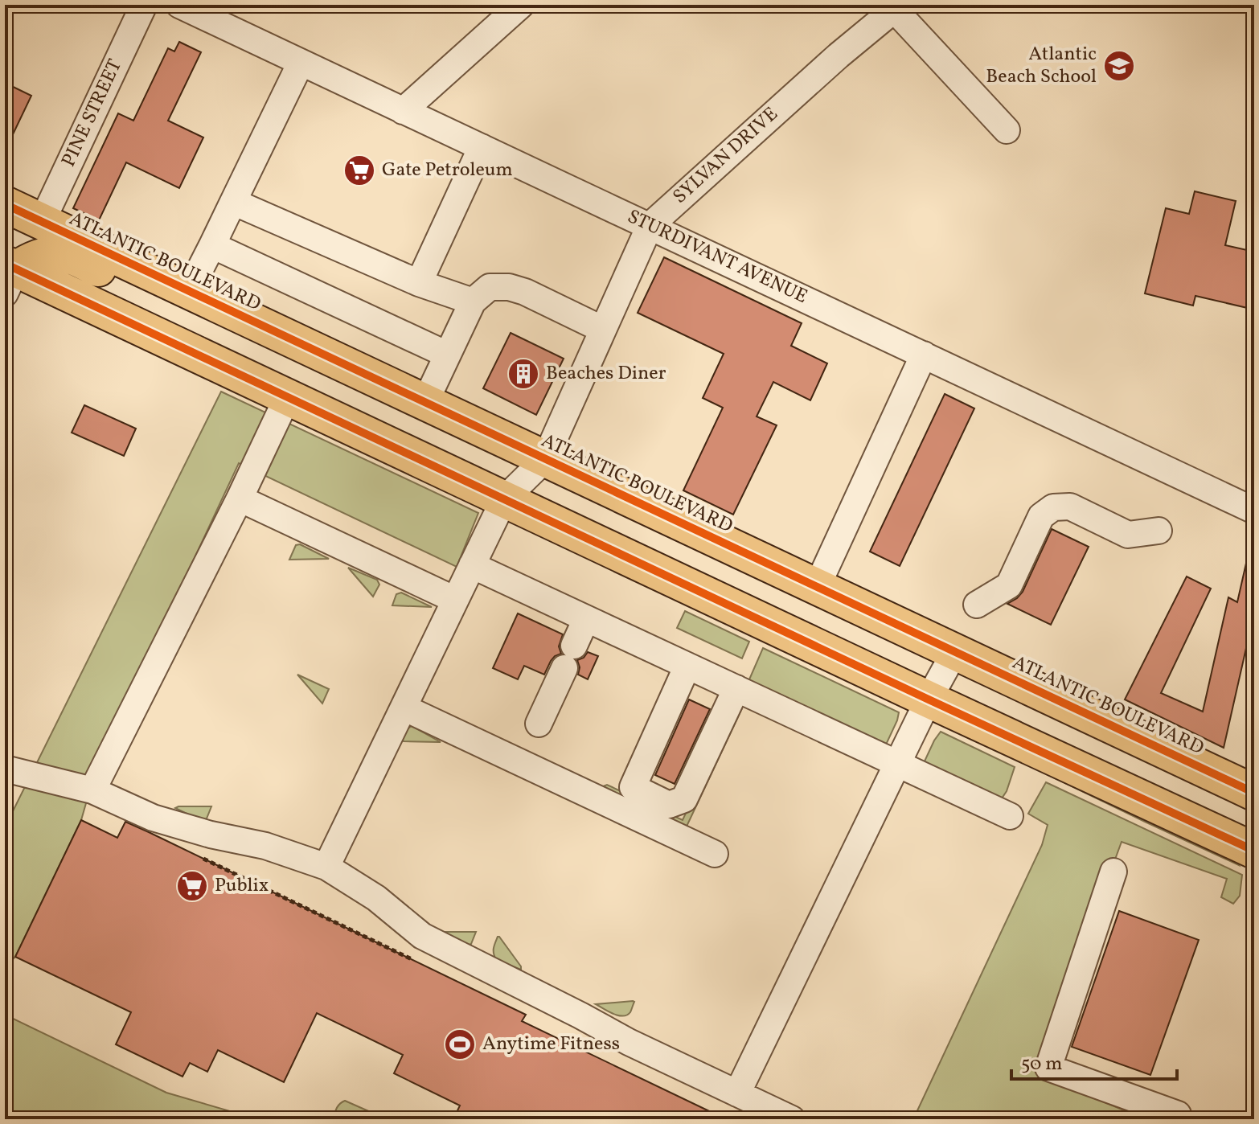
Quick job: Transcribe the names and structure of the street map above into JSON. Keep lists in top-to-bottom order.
{
  "streets": {
    "highway": ["ATLANTIC BOULEVARD"],
    "street": ["PINE STREET", "SYLVAN DRIVE", "STURDIVANT AVENUE"]
  },
  "crossings": [
    ["PINE STREET", "ATLANTIC BOULEVARD"],
    ["SYLVAN DRIVE", "STURDIVANT AVENUE"],
    ["SYLVAN DRIVE", "ATLANTIC BOULEVARD"]
  ],
  "places": {
    "school or university": ["Atlantic Beach School"],
    "supermarket": ["Gate Petroleum", "Publix"],
    "building": ["Beaches Diner"],
    "sports": ["Anytime Fitness"]
  },
  "scale_bar": "50 m"
}
